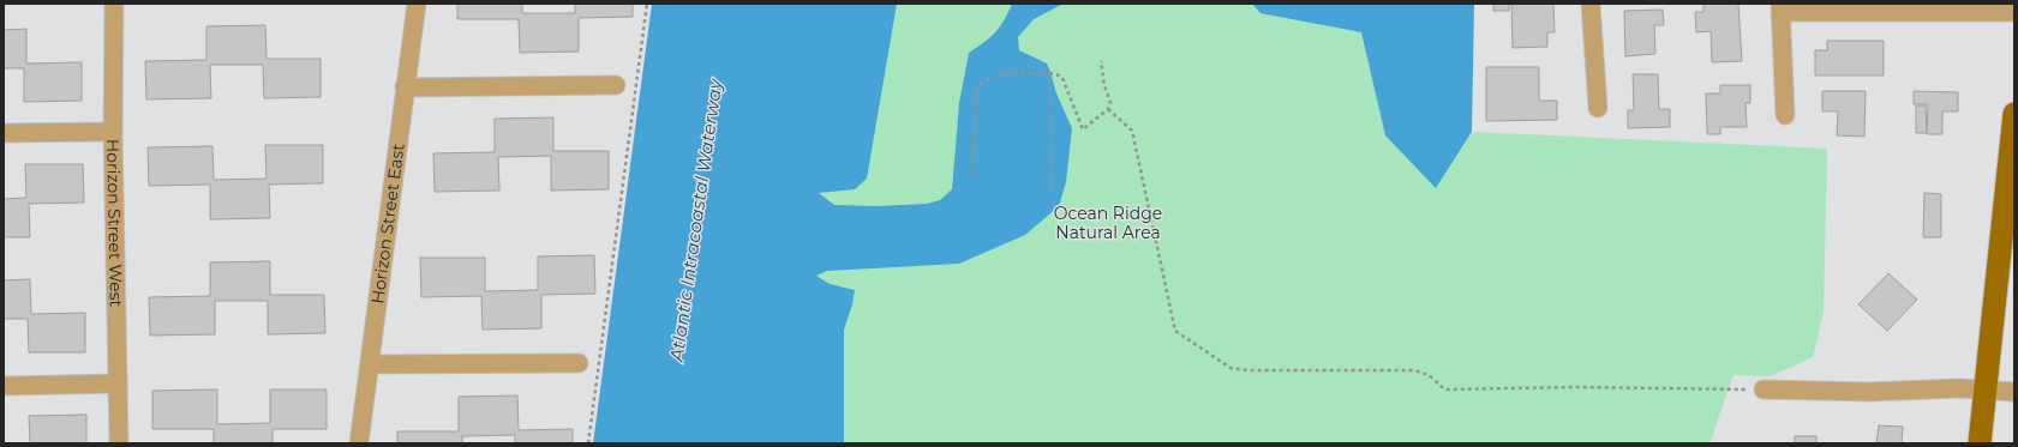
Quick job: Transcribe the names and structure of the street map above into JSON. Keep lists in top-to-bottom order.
{
  "streets": {
    "street": ["Horizon Street West", "Horizon Street East"]
  },
  "water": ["Atlantic Intracoastal Waterway"],
  "parks": ["Ocean Ridge Natural Area"]
}
